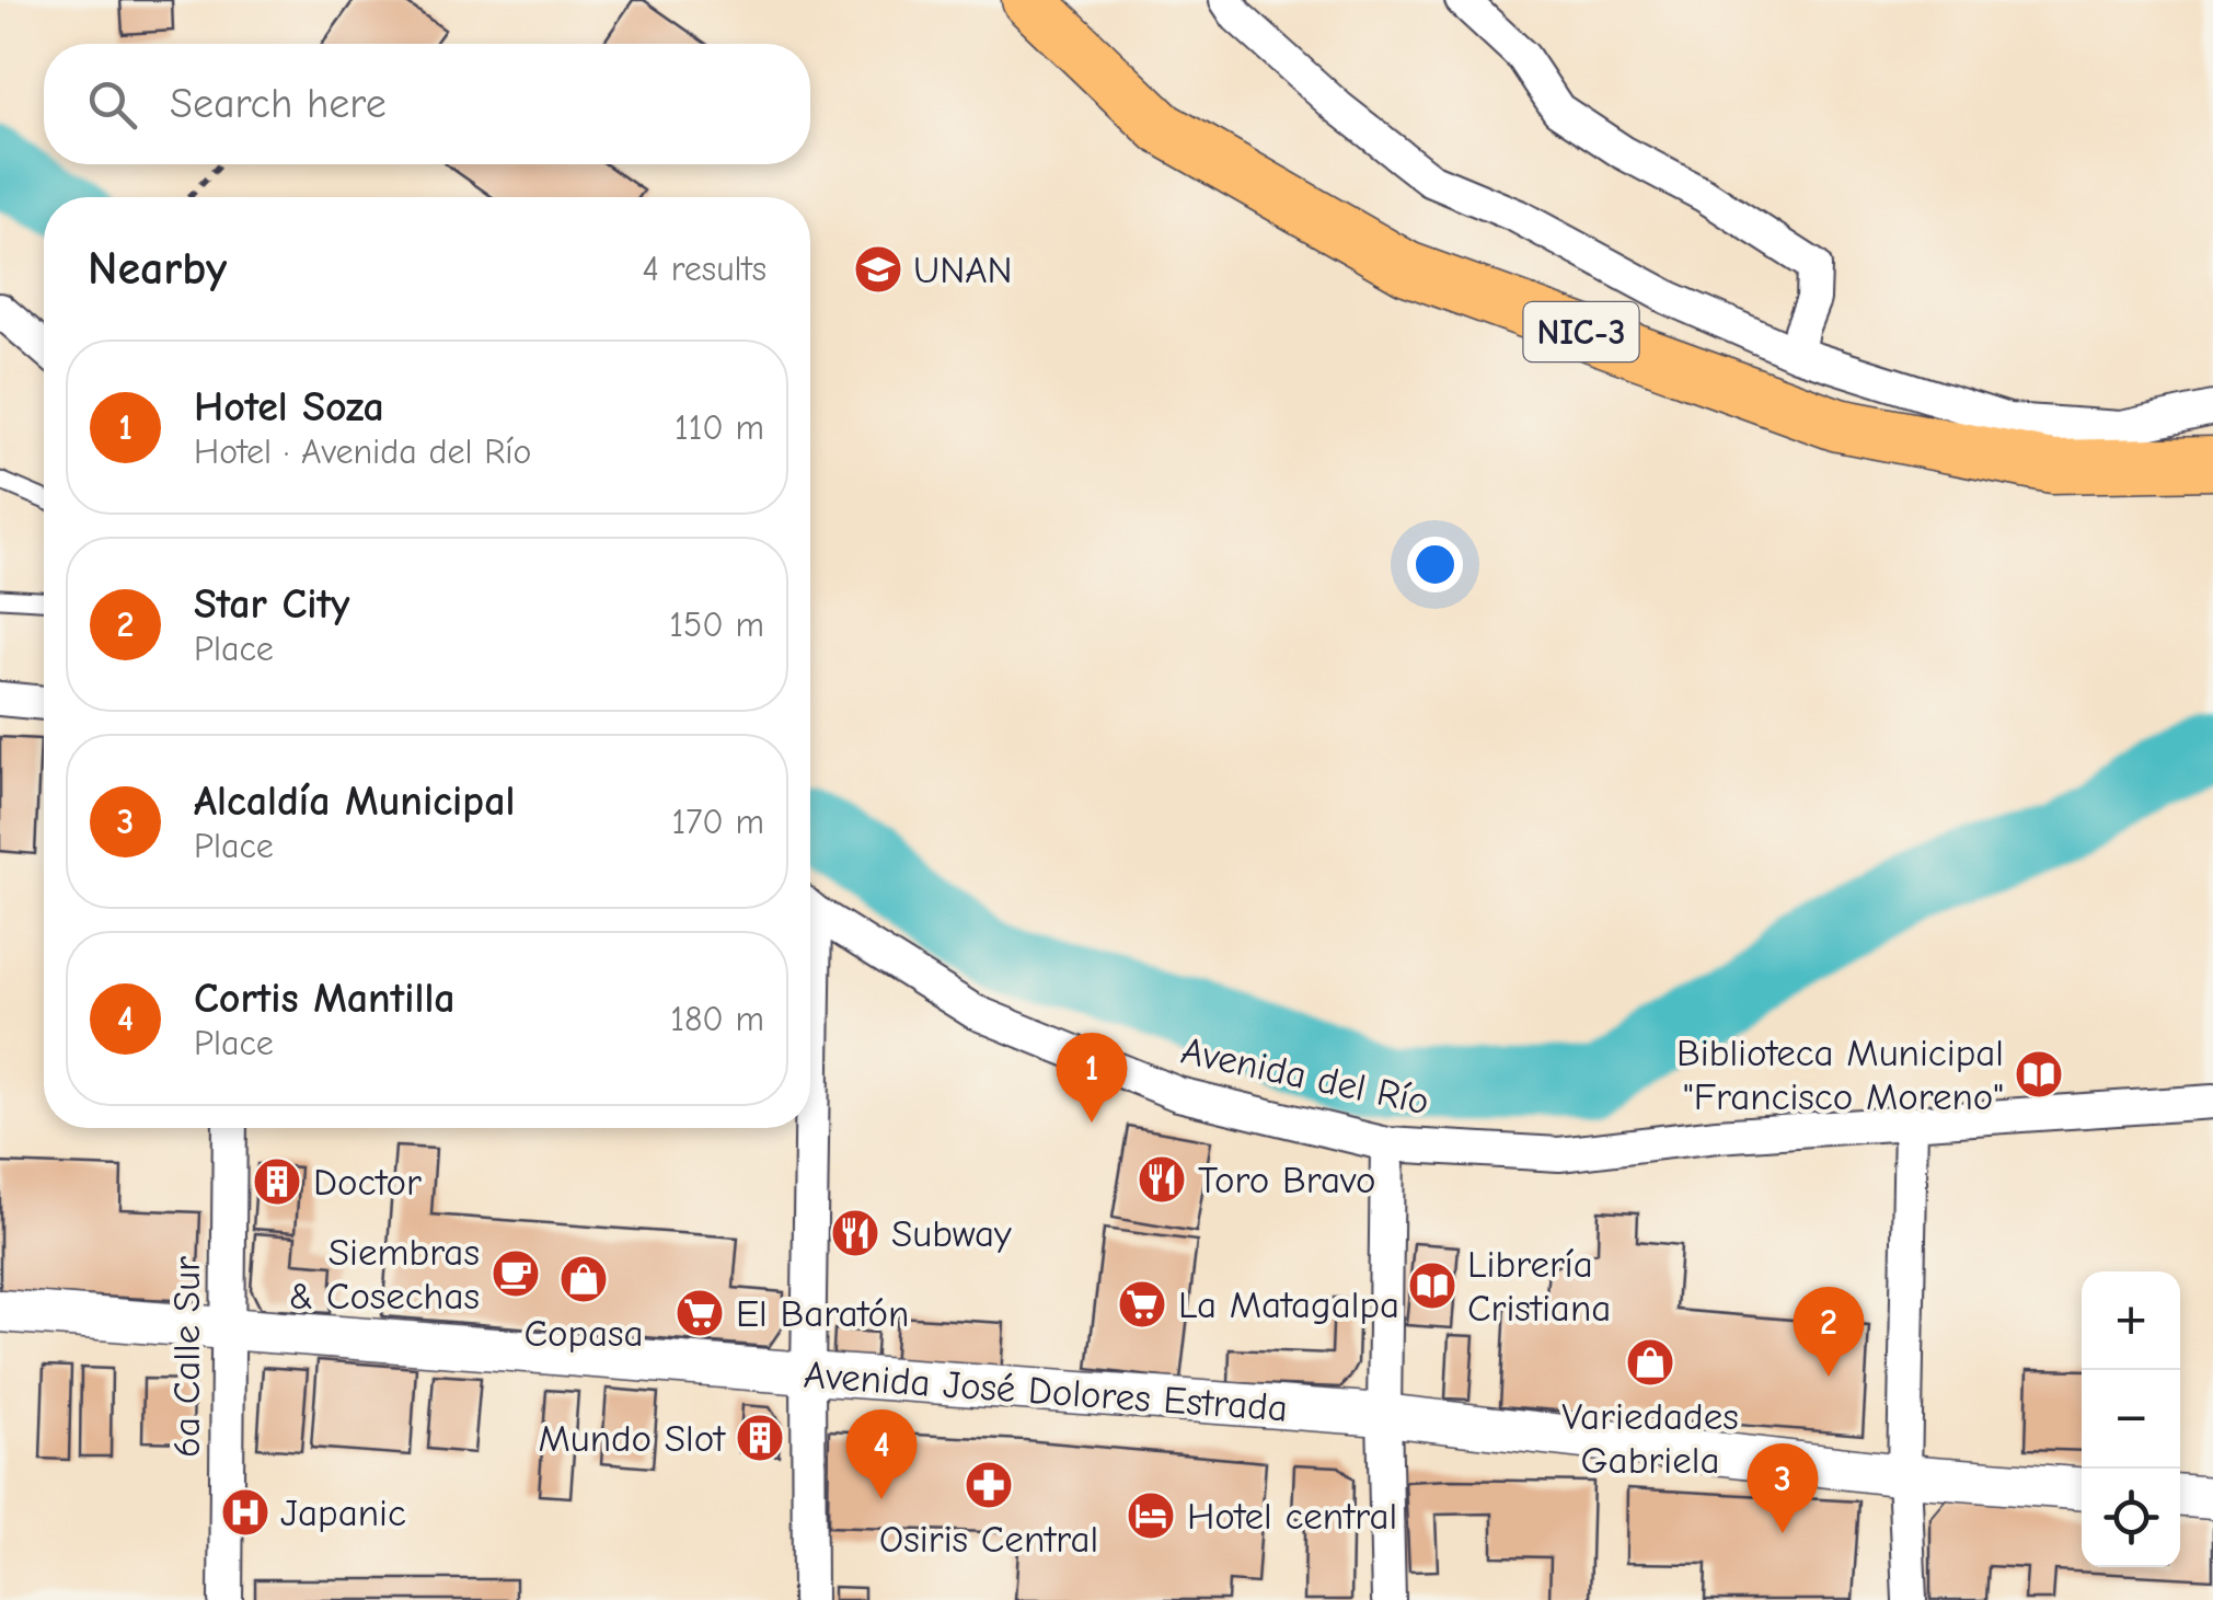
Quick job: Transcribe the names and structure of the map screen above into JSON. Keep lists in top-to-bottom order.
{
  "streets": {
    "main road": ["NIC-3"],
    "street": ["Avenida del Río", "6a Calle Sur", "Avenida José Dolores Estrada"]
  },
  "crossings": [
    ["6a Calle Sur", "Avenida José Dolores Estrada"]
  ],
  "places": {
    "school or university": ["UNAN"],
    "library": ["Biblioteca Municipal \"Francisco Moreno\"", "Librería Cristiana"],
    "restaurant": ["Toro Bravo", "Subway"],
    "building": ["Doctor", "Mundo Slot"],
    "cafe": ["Siembras & Cosechas"],
    "shop": ["Copasa", "Variedades Gabriela"],
    "supermarket": ["La Matagalpa", "El Baratón"],
    "pharmacy": ["Osiris Central"],
    "hospital": ["Japanic"],
    "hotel": ["Hotel central"]
  },
  "page": {
    "search": "Search here",
    "heading": ["Nearby", "4 results"],
    "list": [
      {
        "mark": "1",
        "name": "Hotel Soza",
        "note": "Hotel · Avenida del Río",
        "value": "110 m"
      },
      {
        "mark": "2",
        "name": "Star City",
        "note": "Place",
        "value": "150 m"
      },
      {
        "mark": "3",
        "name": "Alcaldía Municipal",
        "note": "Place",
        "value": "170 m"
      },
      {
        "mark": "4",
        "name": "Cortis Mantilla",
        "note": "Place",
        "value": "180 m"
      }
    ],
    "pins": [
      "1",
      "2",
      "4",
      "3"
    ],
    "map_buttons": ["+", "−"]
  }
}
